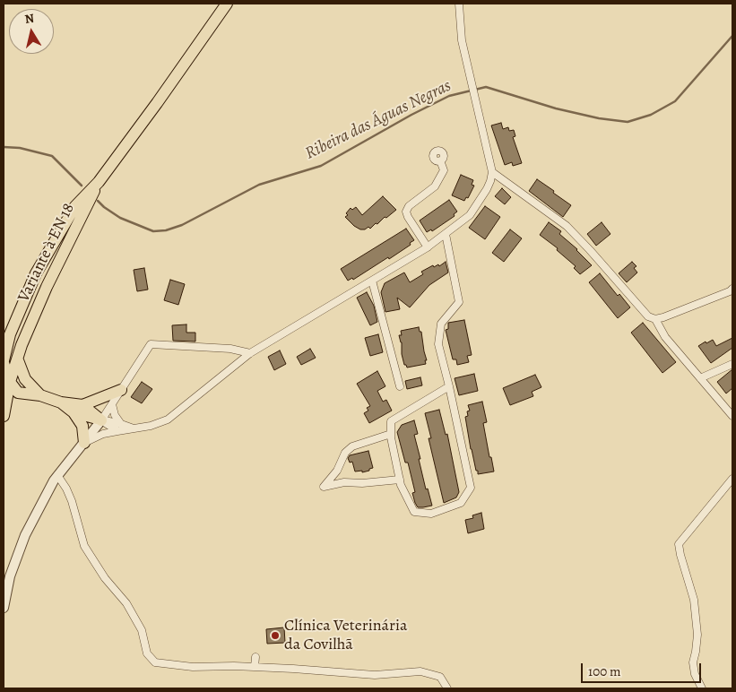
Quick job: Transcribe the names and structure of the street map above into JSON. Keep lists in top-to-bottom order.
{
  "streets": {
    "main road": ["Variante à EN 18"]
  },
  "water": ["Ribeira das Águas Negras"],
  "places": ["Clínica Veterinária da Covilhã"],
  "scale_bar": "100 m",
  "north": "top"
}
